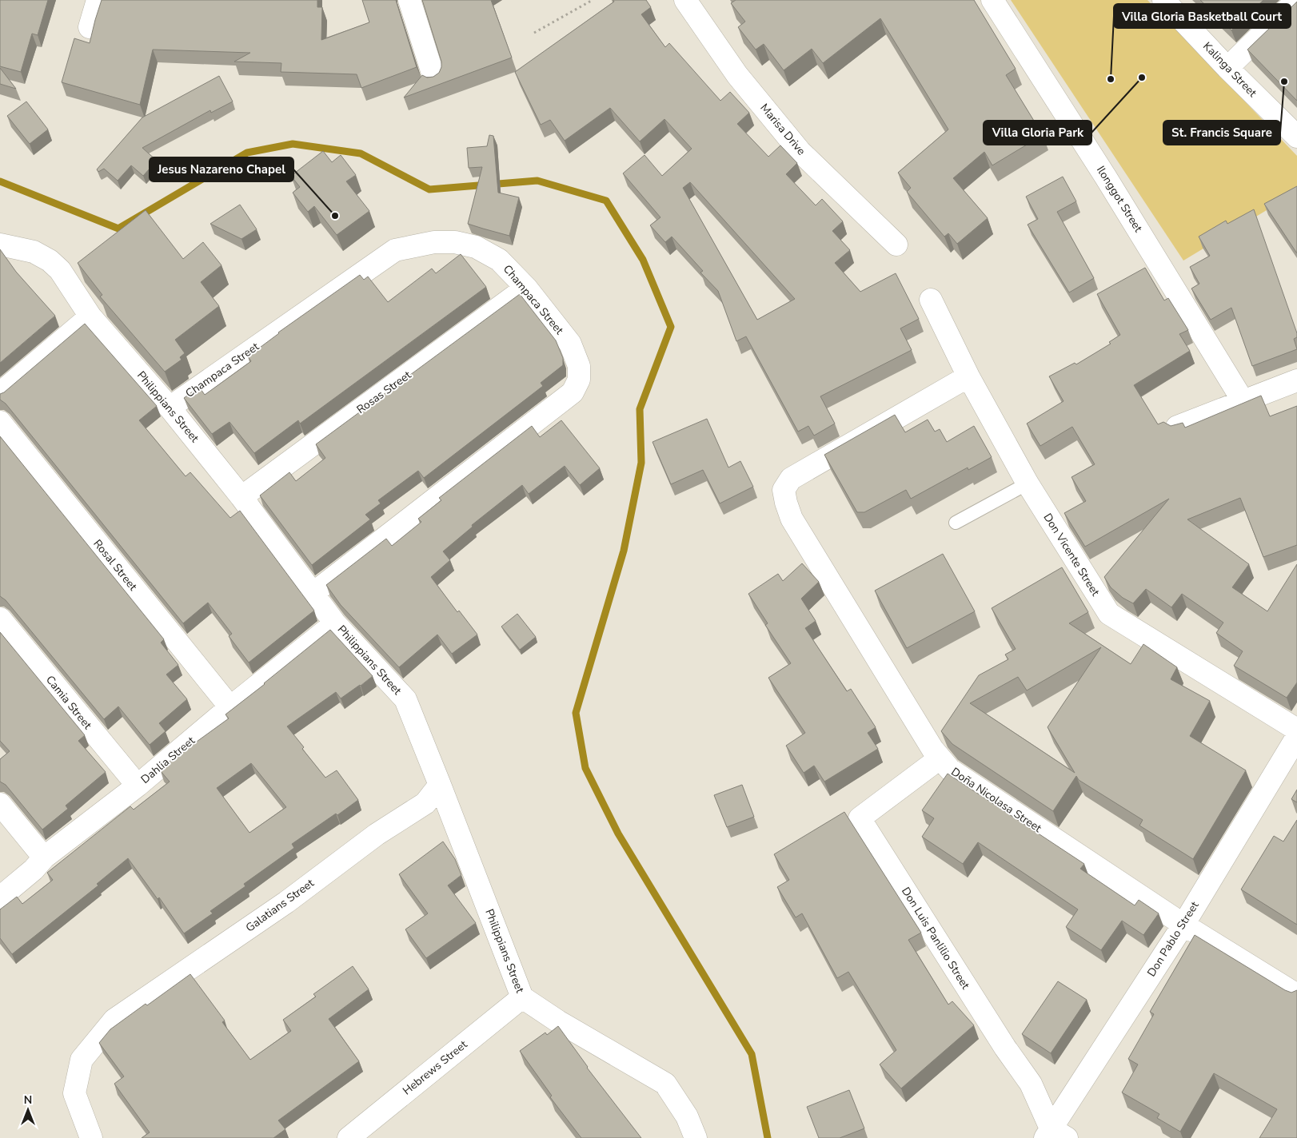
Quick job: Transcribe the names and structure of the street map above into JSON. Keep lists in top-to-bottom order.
{
  "streets": {
    "street": [
      "Kalinga Street",
      "Marisa Drive",
      "Ilonggot Street",
      "Champaca Street",
      "Rosas Street",
      "Philippians Street",
      "Don Vicente Street",
      "Rosal Street",
      "Camia Street",
      "Dahlia Street",
      "Doña Nicolasa Street",
      "Galatians Street",
      "Don Luis Panlilio Street",
      "Don Pablo Street",
      "Hebrews Street"
    ]
  },
  "crossings": [
    ["Champaca Street", "Rosas Street"],
    ["Champaca Street", "Philippians Street"],
    ["Rosas Street", "Philippians Street"],
    ["Philippians Street", "Dahlia Street"],
    ["Philippians Street", "Galatians Street"],
    ["Philippians Street", "Hebrews Street"],
    ["Don Vicente Street", "Doña Nicolasa Street"],
    ["Rosal Street", "Dahlia Street"],
    ["Camia Street", "Dahlia Street"],
    ["Doña Nicolasa Street", "Don Luis Panlilio Street"],
    ["Doña Nicolasa Street", "Don Pablo Street"],
    ["Don Luis Panlilio Street", "Don Pablo Street"]
  ],
  "places": [
    "Villa Gloria Park",
    "Villa Gloria Basketball Court",
    "St. Francis Square",
    "Jesus Nazareno Chapel"
  ],
  "north": "top"
}
